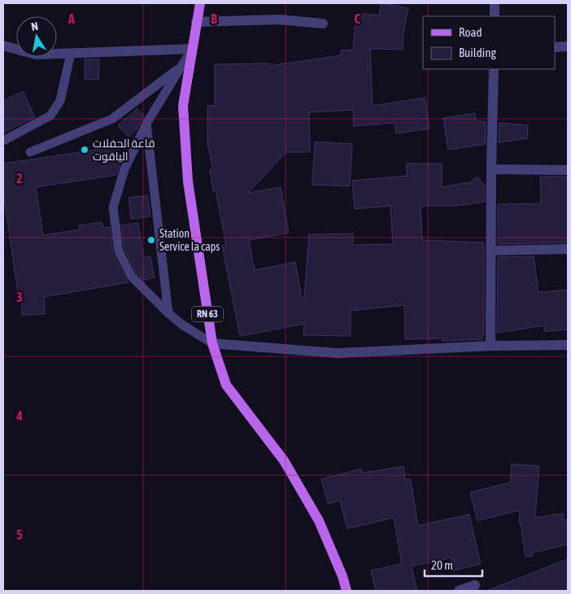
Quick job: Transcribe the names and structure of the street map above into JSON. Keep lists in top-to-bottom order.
{
  "streets": {
    "main road": ["RN 63"]
  },
  "places": ["قاعة الحفلات الياقوت", "Station Service la caps"],
  "legend": ["Road", "Building"],
  "scale_bar": "20 m",
  "north": "top",
  "grid": {
    "columns": ["A", "B", "C"],
    "rows": [
      "2",
      "3",
      "4",
      "5"
    ]
  }
}
